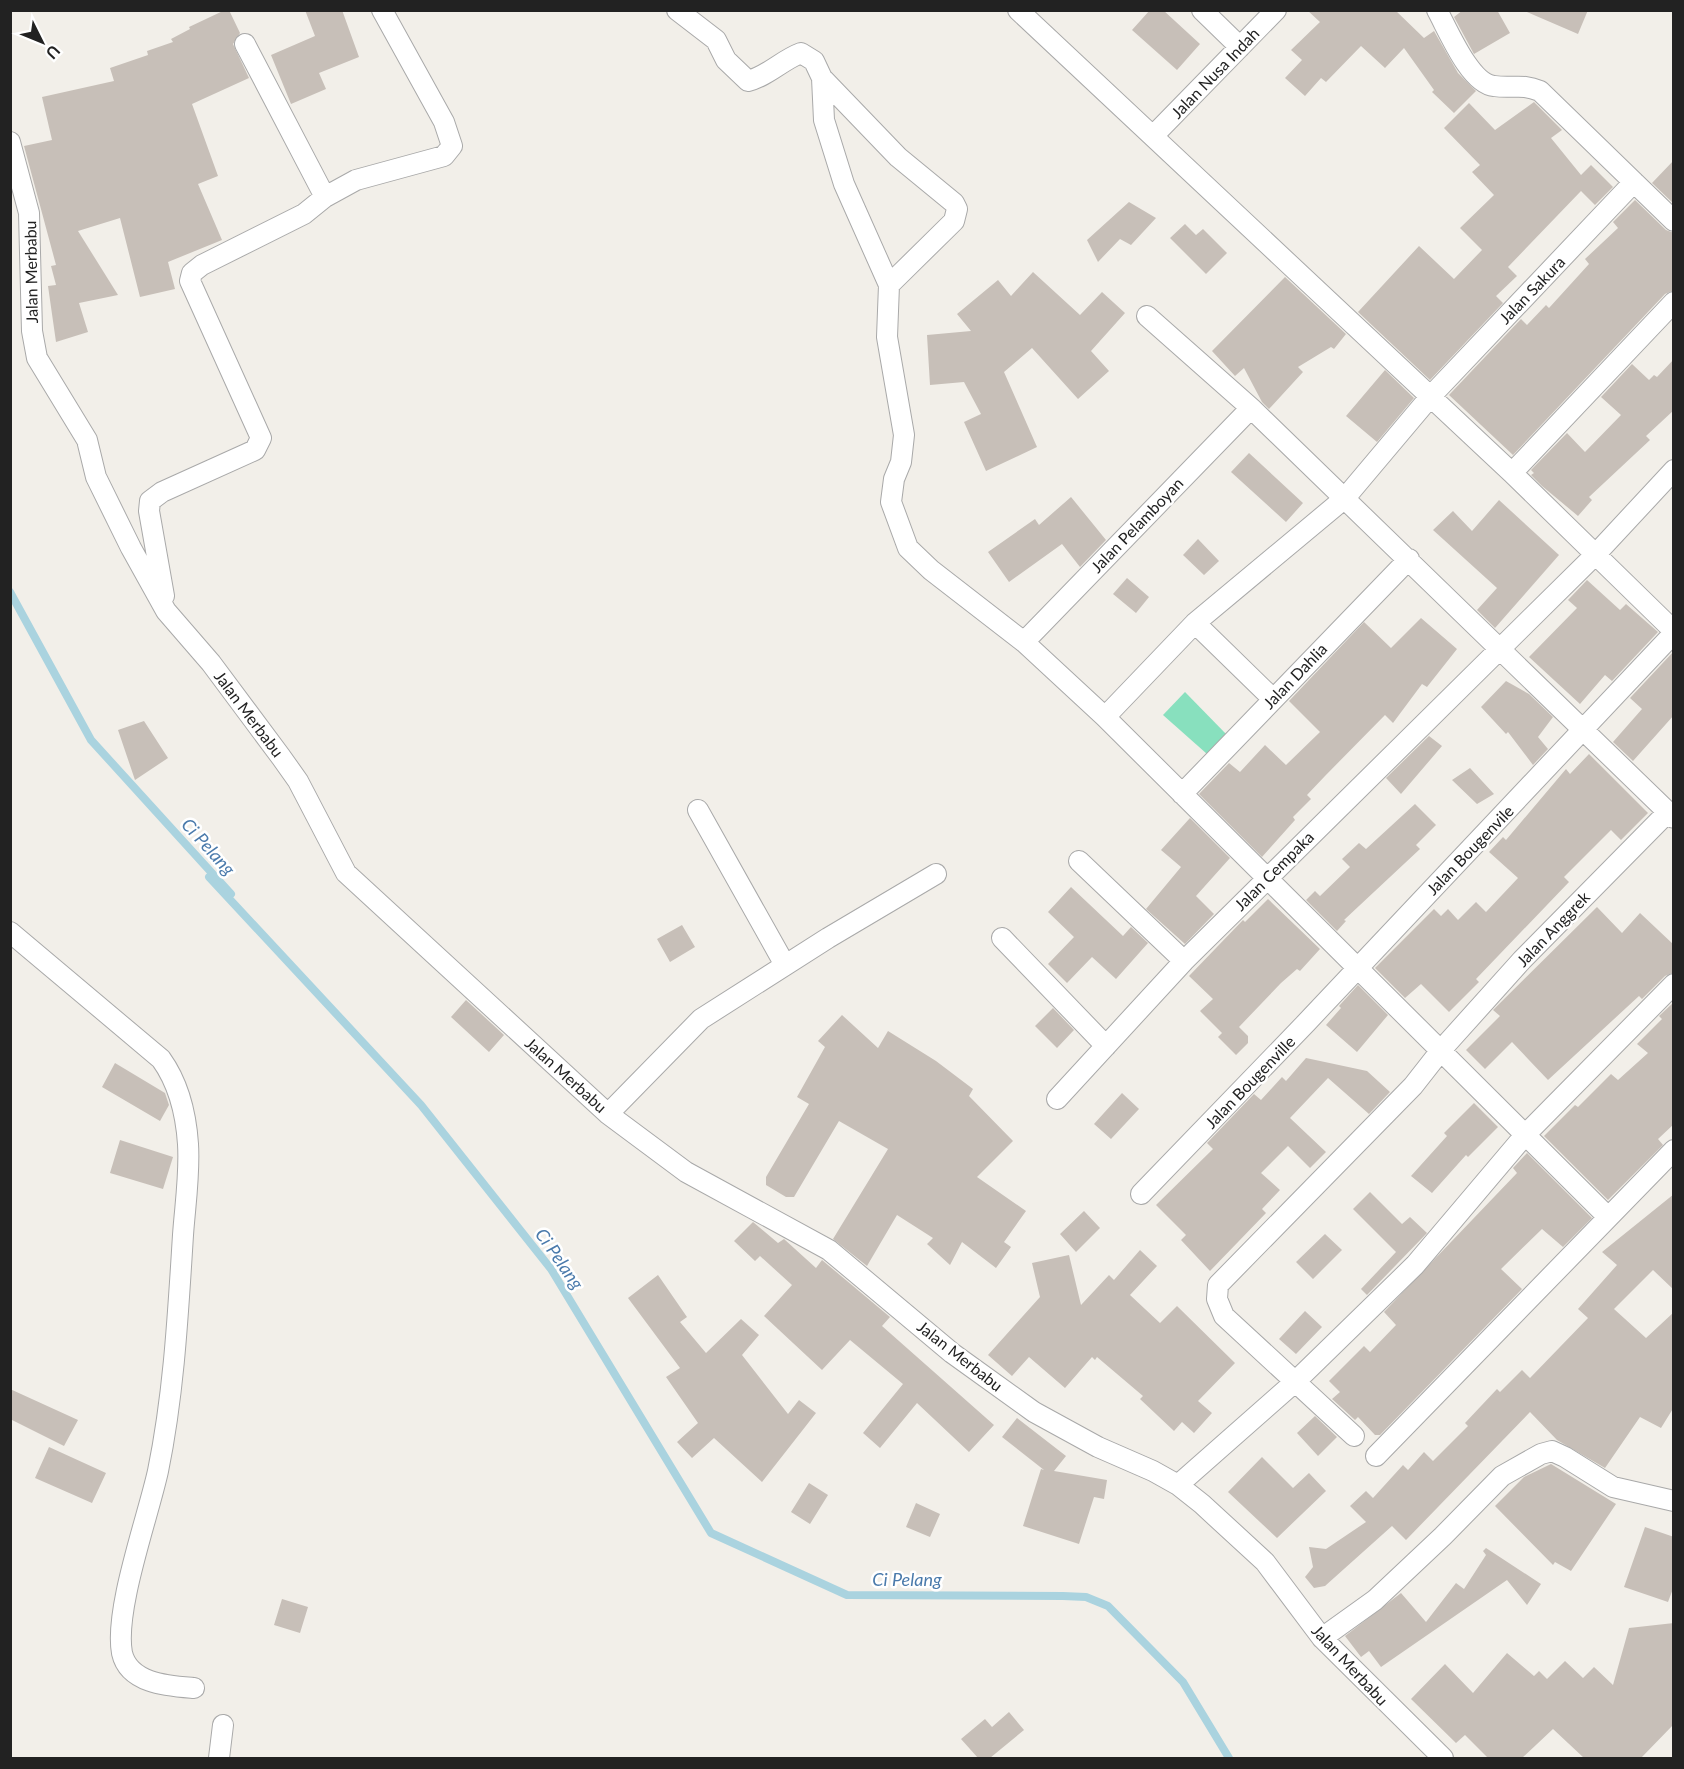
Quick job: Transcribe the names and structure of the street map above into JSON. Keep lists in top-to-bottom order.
{
  "streets": {
    "street": [
      "Jalan Nusa Indah",
      "Jalan Merbabu",
      "Jalan Sakura",
      "Jalan Pelamboyan",
      "Jalan Dahlia",
      "Jalan Bougenvile",
      "Jalan Cempaka",
      "Jalan Anggrek",
      "Jalan Bougenville"
    ]
  },
  "crossings": [
    ["Jalan Bougenvile", "Jalan Bougenville"]
  ],
  "water": ["Ci Pelang"],
  "north": "bottom right"
}
